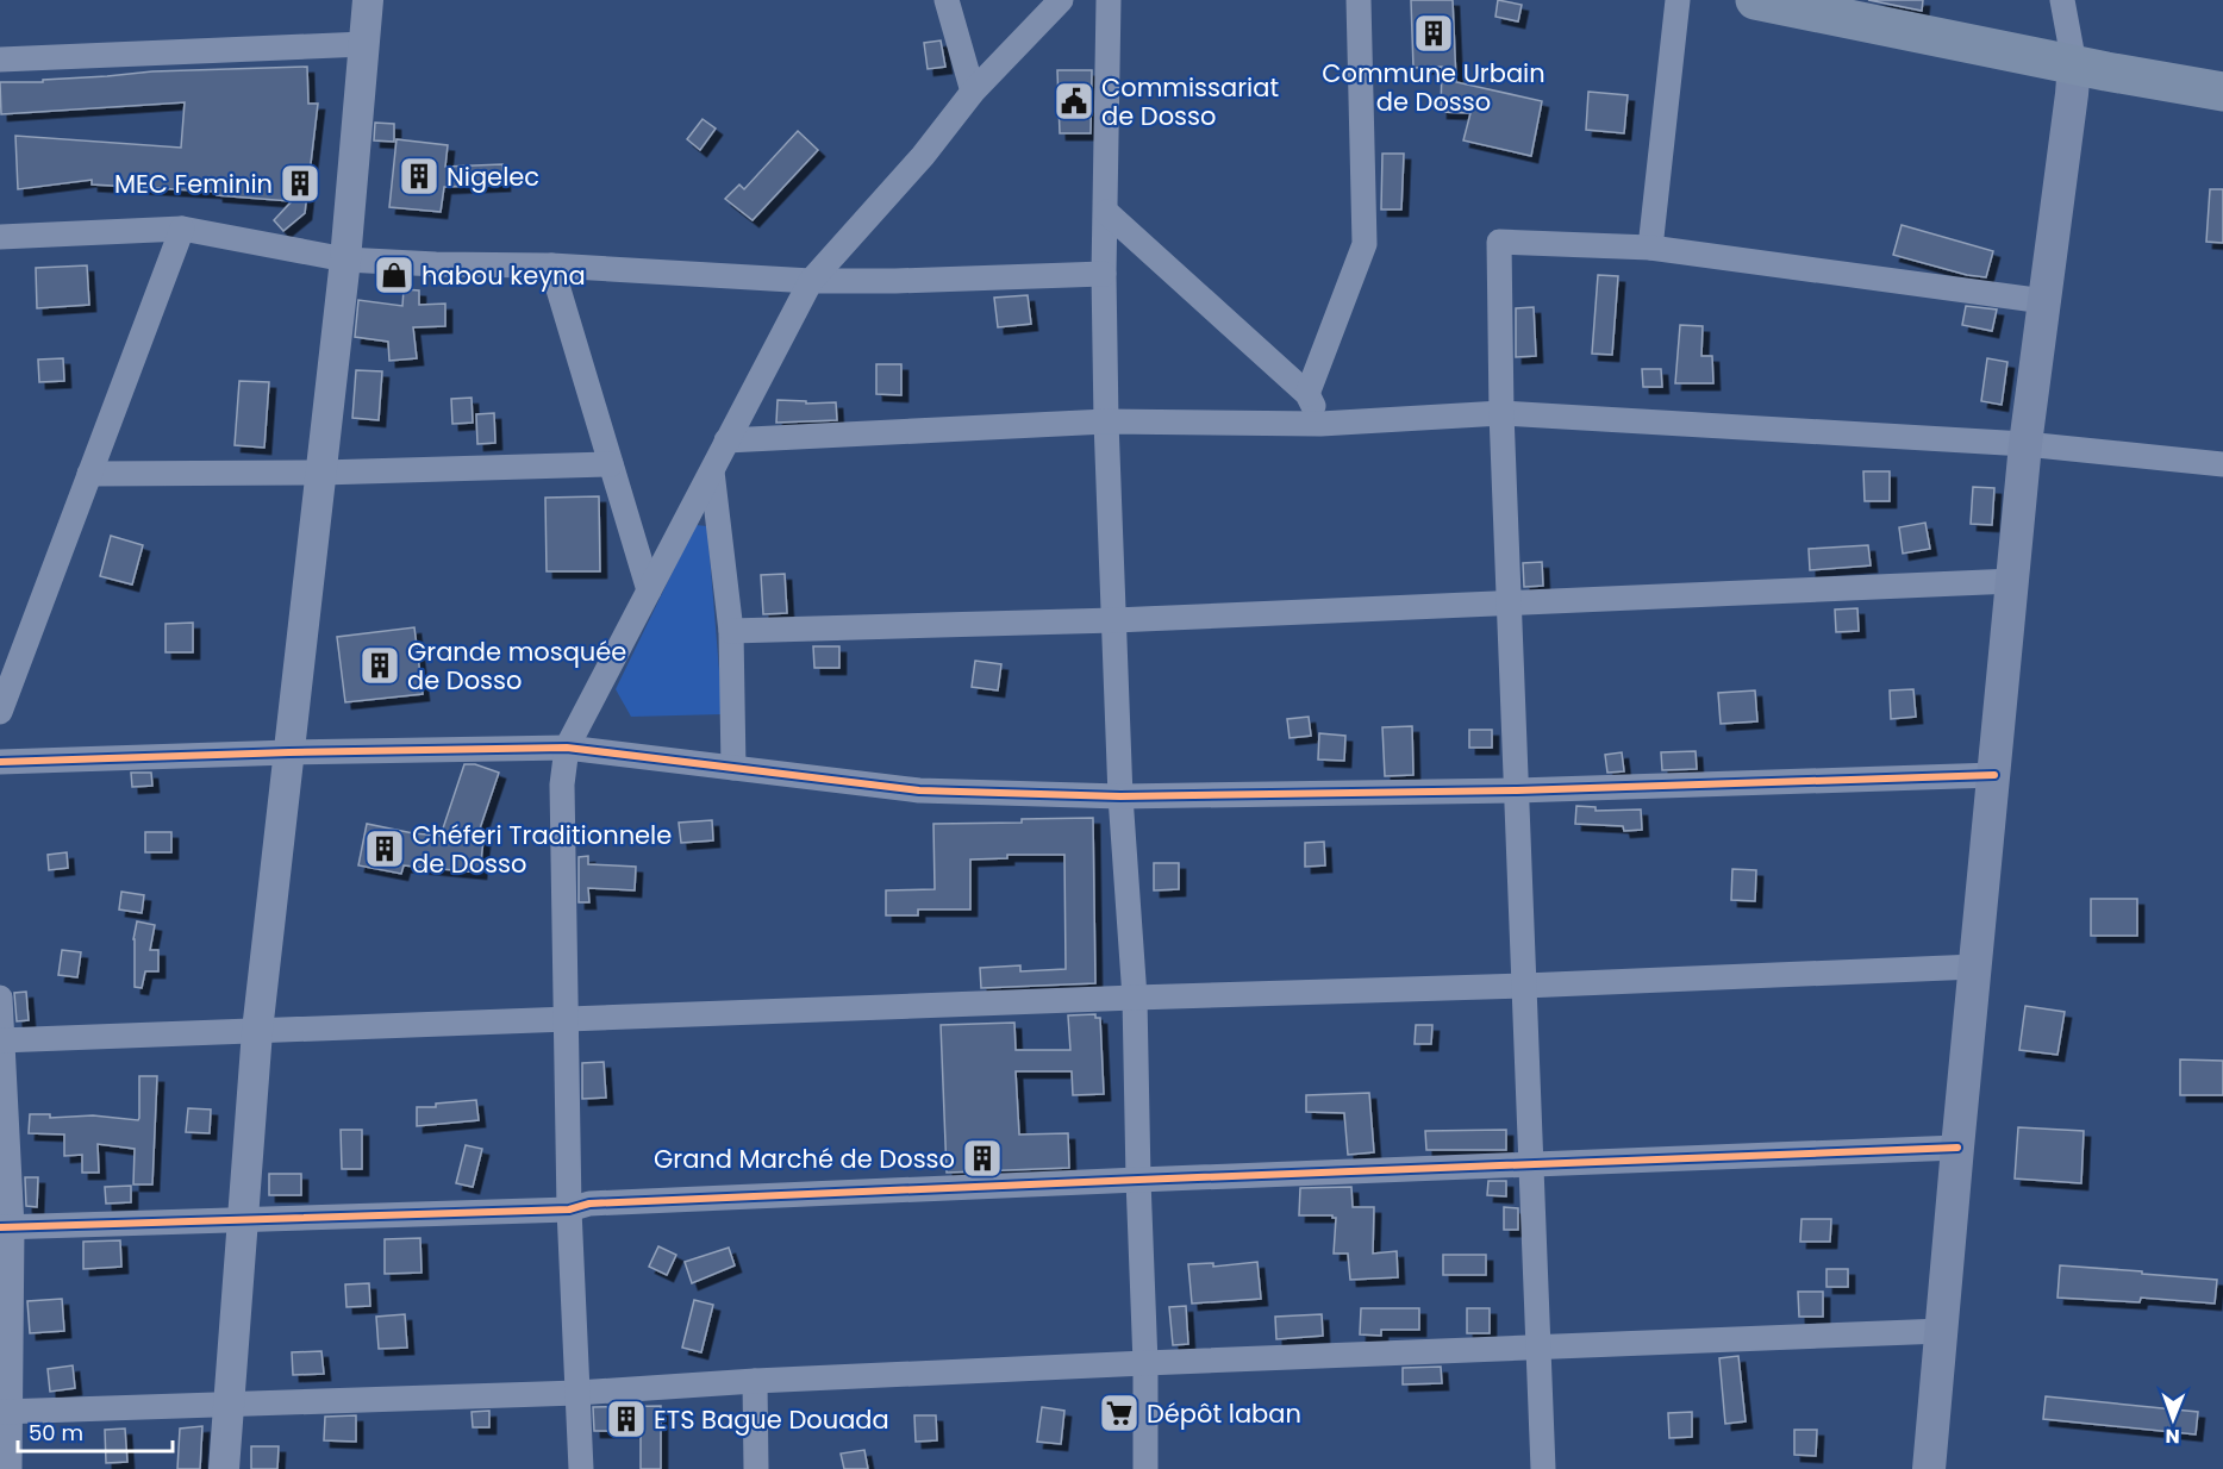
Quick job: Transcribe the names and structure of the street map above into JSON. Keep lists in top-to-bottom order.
{
  "places": {
    "building": [
      "Commune Urbain de Dosso",
      "Nigelec",
      "MEC Feminin",
      "Grande mosquée de Dosso",
      "Chéferi Traditionnele de Dosso",
      "Grand Marché de Dosso",
      "ETS Bague Douada"
    ],
    "public building": ["Commissariat de Dosso"],
    "shop": ["habou keyna"],
    "supermarket": ["Dépôt laban"]
  },
  "scale_bar": "50 m",
  "north": "bottom"
}
